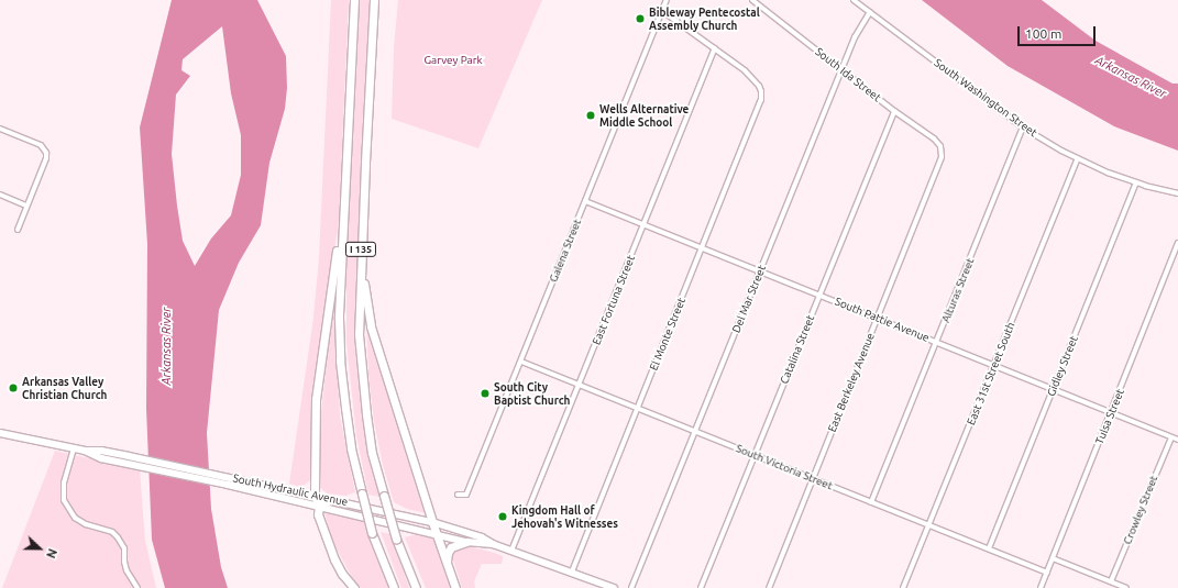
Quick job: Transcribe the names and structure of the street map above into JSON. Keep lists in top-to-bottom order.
{
  "streets": {
    "highway": ["I 135"],
    "street": [
      "South Ida Street",
      "South Washington Street",
      "Galena Street",
      "Alturas Street",
      "Del Mar Street",
      "East Fortuna Street",
      "South Pattie Avenue",
      "El Monte Street",
      "Catalina Street",
      "Gidley Street",
      "East 31st Street South",
      "East Berkeley Avenue",
      "Tulsa Street",
      "South Victoria Street",
      "South Hydraulic Avenue",
      "Crowley Street"
    ]
  },
  "crossings": [
    ["South Ida Street", "Del Mar Street"],
    ["South Ida Street", "Catalina Street"],
    ["South Ida Street", "East Berkeley Avenue"],
    ["South Washington Street", "Alturas Street"],
    ["South Washington Street", "Del Mar Street"],
    ["South Washington Street", "Gidley Street"],
    ["South Washington Street", "East 31st Street South"],
    ["Galena Street", "South Pattie Avenue"],
    ["Galena Street", "South Victoria Street"],
    ["Alturas Street", "South Pattie Avenue"],
    ["Alturas Street", "South Victoria Street"],
    ["Del Mar Street", "South Pattie Avenue"],
    ["Del Mar Street", "South Victoria Street"],
    ["East Fortuna Street", "South Pattie Avenue"],
    ["East Fortuna Street", "El Monte Street"],
    ["East Fortuna Street", "South Victoria Street"],
    ["East Fortuna Street", "South Hydraulic Avenue"],
    ["South Pattie Avenue", "El Monte Street"],
    ["South Pattie Avenue", "Catalina Street"],
    ["South Pattie Avenue", "Gidley Street"],
    ["South Pattie Avenue", "East 31st Street South"],
    ["South Pattie Avenue", "East Berkeley Avenue"],
    ["South Pattie Avenue", "Tulsa Street"],
    ["South Pattie Avenue", "Crowley Street"],
    ["El Monte Street", "South Victoria Street"],
    ["El Monte Street", "South Hydraulic Avenue"],
    ["Catalina Street", "South Victoria Street"],
    ["Gidley Street", "South Victoria Street"],
    ["East 31st Street South", "South Victoria Street"],
    ["East Berkeley Avenue", "South Victoria Street"],
    ["Tulsa Street", "South Victoria Street"]
  ],
  "water": ["Arkansas River"],
  "parks": ["Garvey Park"],
  "places": [
    "Bibleway Pentecostal Assembly Church",
    "Wells Alternative Middle School",
    "Arkansas Valley Christian Church",
    "South City Baptist Church",
    "Kingdom Hall of Jehovah's Witnesses"
  ],
  "scale_bar": "100 m",
  "north": "right"
}
